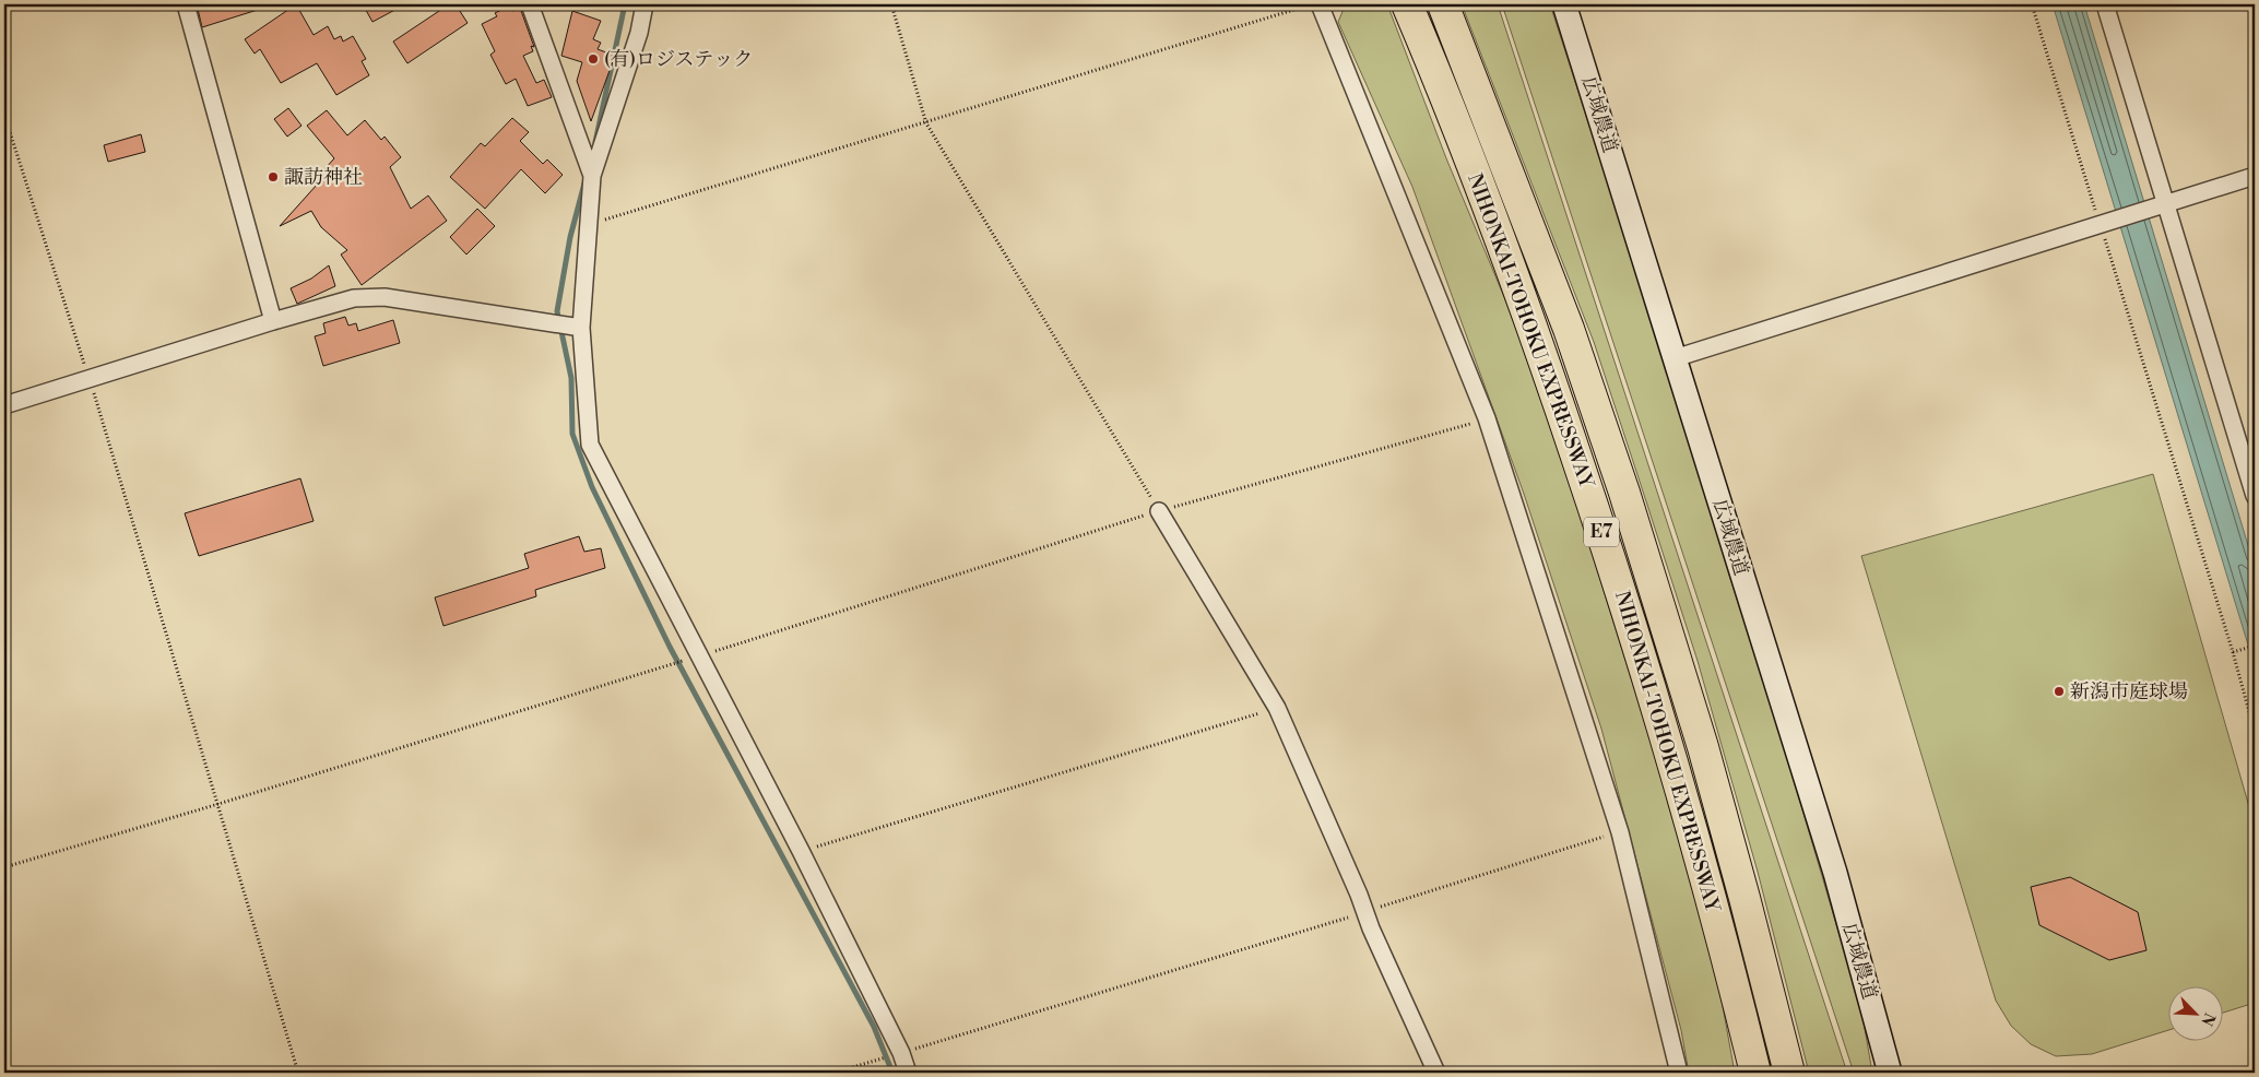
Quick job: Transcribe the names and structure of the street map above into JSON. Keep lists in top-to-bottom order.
{
  "streets": {
    "highway": ["NIHONKAI-TOHOKU EXPRESSWAY", "E7"],
    "street": ["広域農道"]
  },
  "places": ["(有)ロジステック", "諏訪神社", "新潟市庭球場"],
  "north": "bottom right"
}
